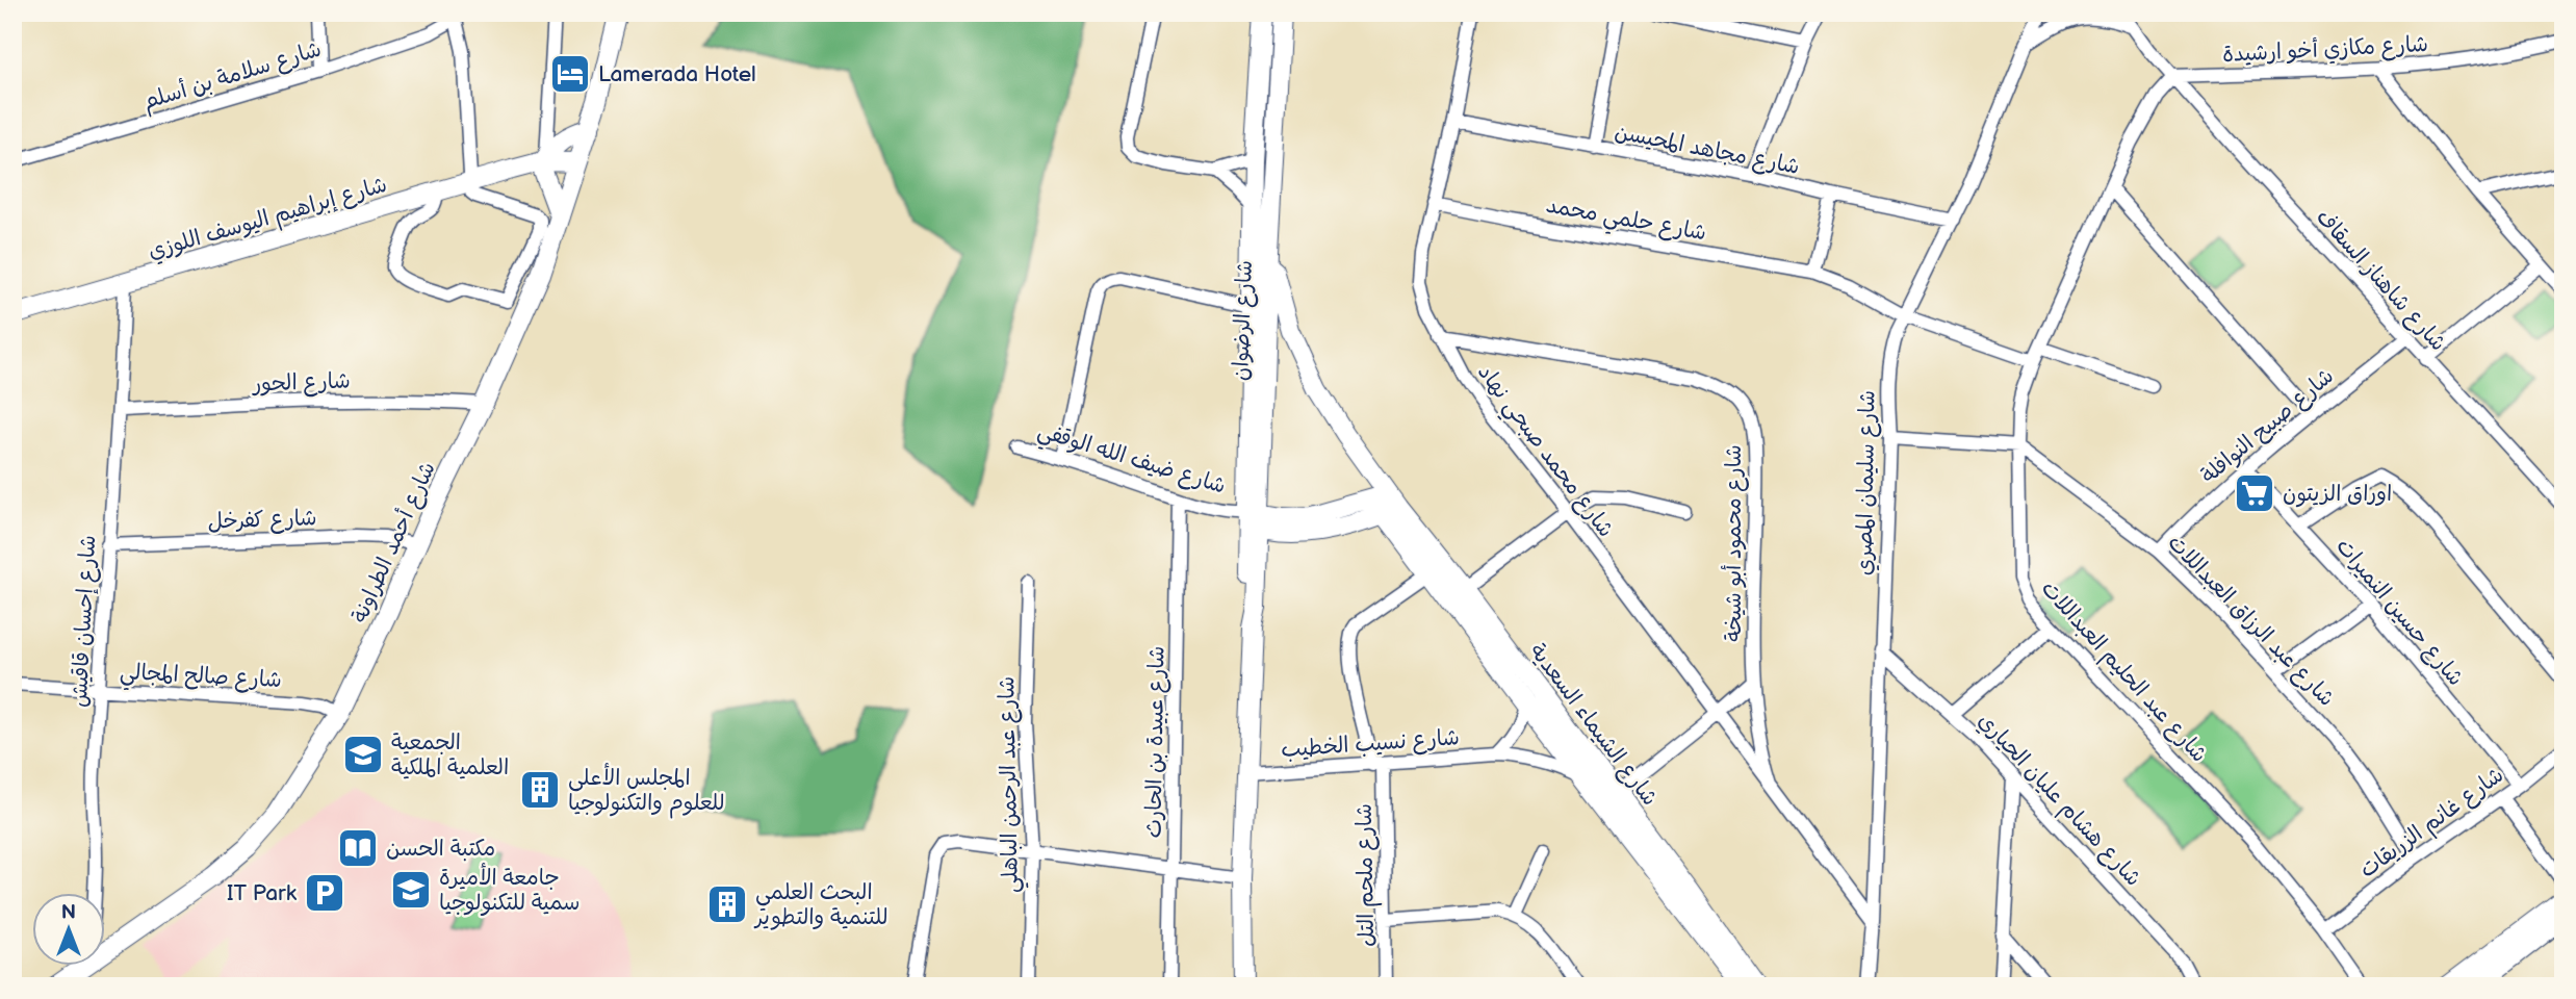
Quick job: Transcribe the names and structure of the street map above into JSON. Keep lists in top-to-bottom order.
{
  "streets": {
    "street": [
      "شارع مكازي أخو ارشيدة",
      "شارع سلامة بن أسلم",
      "شارع مجاهد المحيسن",
      "شارع إبراهيم اليوسف اللوزي",
      "شارع حلمي محمد",
      "شارع شاهناز السقاف",
      "شارع الرضوان",
      "شارع الحور",
      "شارع صبيح النوافلة",
      "شارع محمد صبحي نهاد",
      "شارع ضيف الله الوقفي",
      "شارع سليمان المصري",
      "شارع كفرخل",
      "شارع أحمد الطراونة",
      "شارع محمود أبو شيخة",
      "شارع حسين النميرات",
      "شارع عبد الرزاق العبداللات",
      "شارع إحسان قاقيش",
      "شارع عبد الحليم العبداللات",
      "شارع صالح المجالي",
      "شارع الشيماء السعدية",
      "شارع عبيدة بن الحارث",
      "شارع نسيب الخطيب",
      "شارع عبد الرحمن الباهلي",
      "شارع هشام عليان الحياري",
      "شارع غانم الزريقات",
      "شارع ملحم التل"
    ]
  },
  "crossings": [
    ["شارع مكازي أخو ارشيدة", "شارع شاهناز السقاف"],
    ["شارع مكازي أخو ارشيدة", "شارع عبد الحليم العبداللات"],
    ["شارع مجاهد المحيسن", "شارع محمد صبحي نهاد"],
    ["شارع مجاهد المحيسن", "شارع سليمان المصري"],
    ["شارع إبراهيم اليوسف اللوزي", "شارع أحمد الطراونة"],
    ["شارع إبراهيم اليوسف اللوزي", "شارع إحسان قاقيش"],
    ["شارع حلمي محمد", "شارع محمد صبحي نهاد"],
    ["شارع حلمي محمد", "شارع سليمان المصري"],
    ["شارع حلمي محمد", "شارع عبد الحليم العبداللات"],
    ["شارع شاهناز السقاف", "شارع صبيح النوافلة"],
    ["شارع شاهناز السقاف", "شارع عبد الحليم العبداللات"],
    ["شارع الرضوان", "شارع ضيف الله الوقفي"],
    ["شارع الرضوان", "شارع نسيب الخطيب"],
    ["شارع الحور", "شارع أحمد الطراونة"],
    ["شارع الحور", "شارع إحسان قاقيش"],
    ["شارع صبيح النوافلة", "شارع حسين النميرات"],
    ["شارع صبيح النوافلة", "شارع عبد الرزاق العبداللات"],
    ["شارع محمد صبحي نهاد", "شارع محمود أبو شيخة"],
    ["شارع ضيف الله الوقفي", "شارع الشيماء السعدية"],
    ["شارع ضيف الله الوقفي", "شارع عبيدة بن الحارث"],
    ["شارع سليمان المصري", "شارع محمود أبو شيخة"],
    ["شارع سليمان المصري", "شارع هشام عليان الحياري"],
    ["شارع كفرخل", "شارع أحمد الطراونة"],
    ["شارع كفرخل", "شارع إحسان قاقيش"],
    ["شارع أحمد الطراونة", "شارع صالح المجالي"],
    ["شارع حسين النميرات", "شارع غانم الزريقات"],
    ["شارع عبد الرزاق العبداللات", "شارع عبد الحليم العبداللات"],
    ["شارع عبد الرزاق العبداللات", "شارع غانم الزريقات"],
    ["شارع إحسان قاقيش", "شارع صالح المجالي"],
    ["شارع عبد الحليم العبداللات", "شارع غانم الزريقات"],
    ["شارع الشيماء السعدية", "شارع نسيب الخطيب"],
    ["شارع الشيماء السعدية", "شارع ملحم التل"],
    ["شارع نسيب الخطيب", "شارع ملحم التل"]
  ],
  "places": {
    "hotel": ["Lamerada Hotel"],
    "supermarket": ["اوراق الزيتون"],
    "school or university": ["الجمعية العلمية الملكية", "جامعة الأميرة سمية للتكنولوجيا"],
    "building": ["المجلس الأعلى للعلوم والتكنولوجيا", "البحث العلمي للتنمية والتطوير"],
    "library": ["مكتبة الحسن"],
    "parking": ["IT Park"]
  },
  "north": "top"
}
